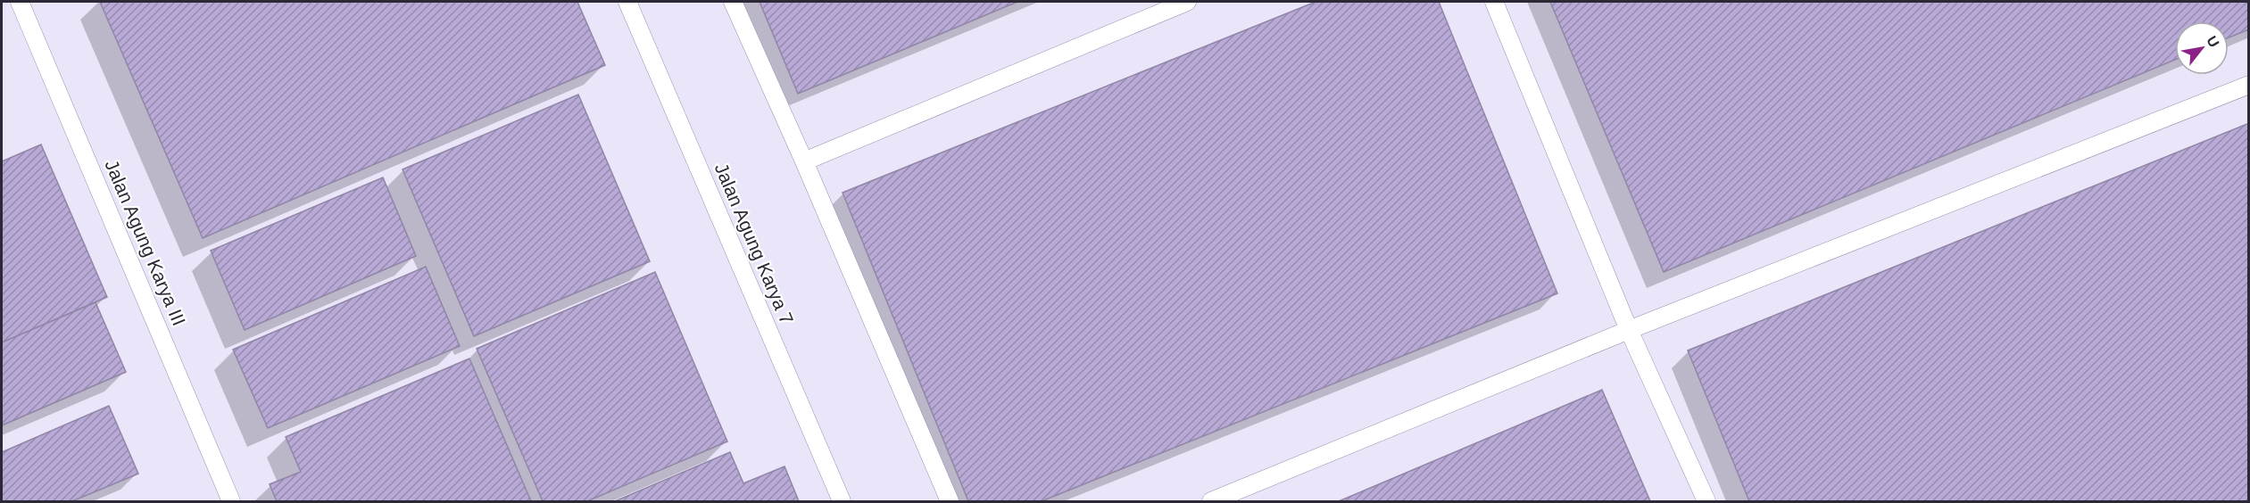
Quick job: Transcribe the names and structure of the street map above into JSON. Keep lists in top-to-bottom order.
{
  "streets": {
    "lane": ["Jalan Agung Karya III", "Jalan Agung Karya 7"]
  },
  "north": "top right"
}
